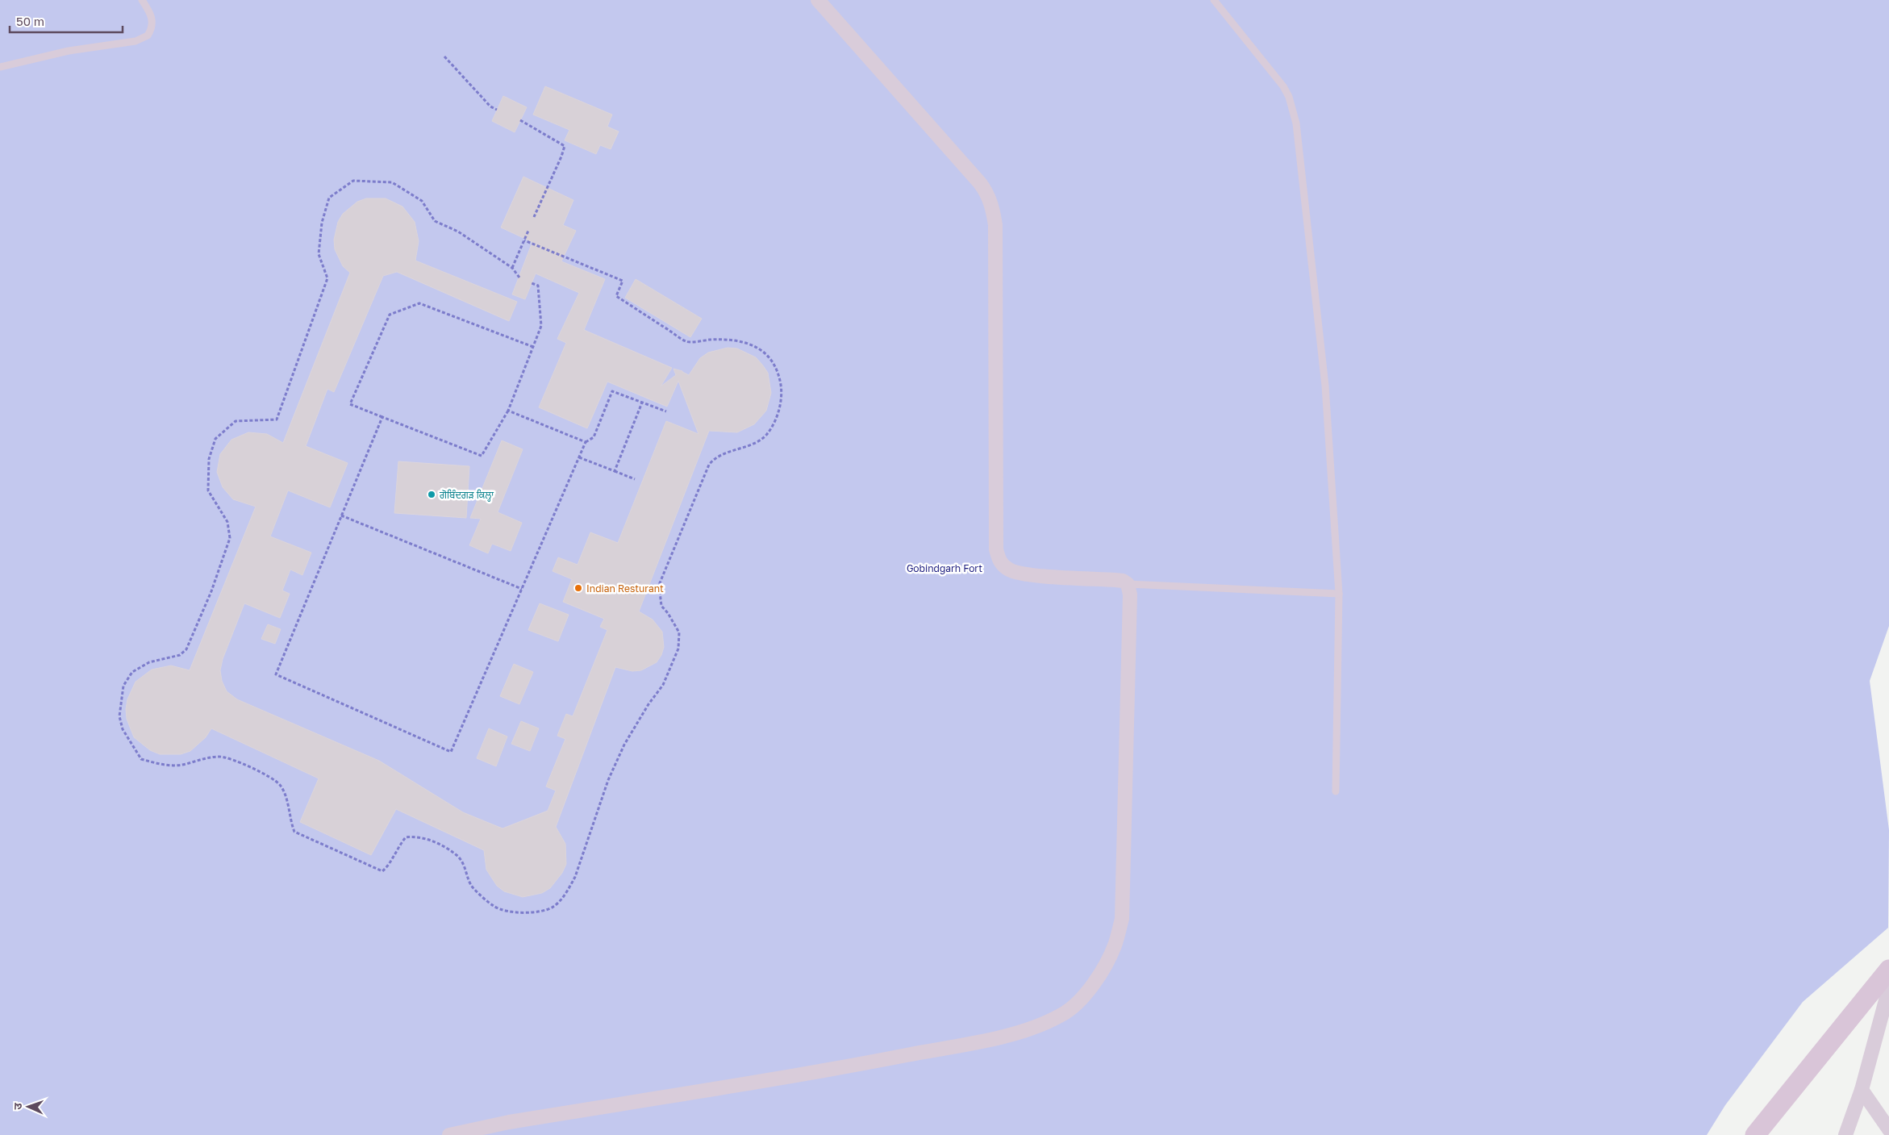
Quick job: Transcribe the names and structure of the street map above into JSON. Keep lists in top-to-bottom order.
{
  "parks": ["Gobindgarh Fort"],
  "places": ["ਗੋਬਿੰਦਗੜ ਕਿਲ੍ਹਾ", "Indian Resturant"],
  "scale_bar": "50 m",
  "north": "left"
}
